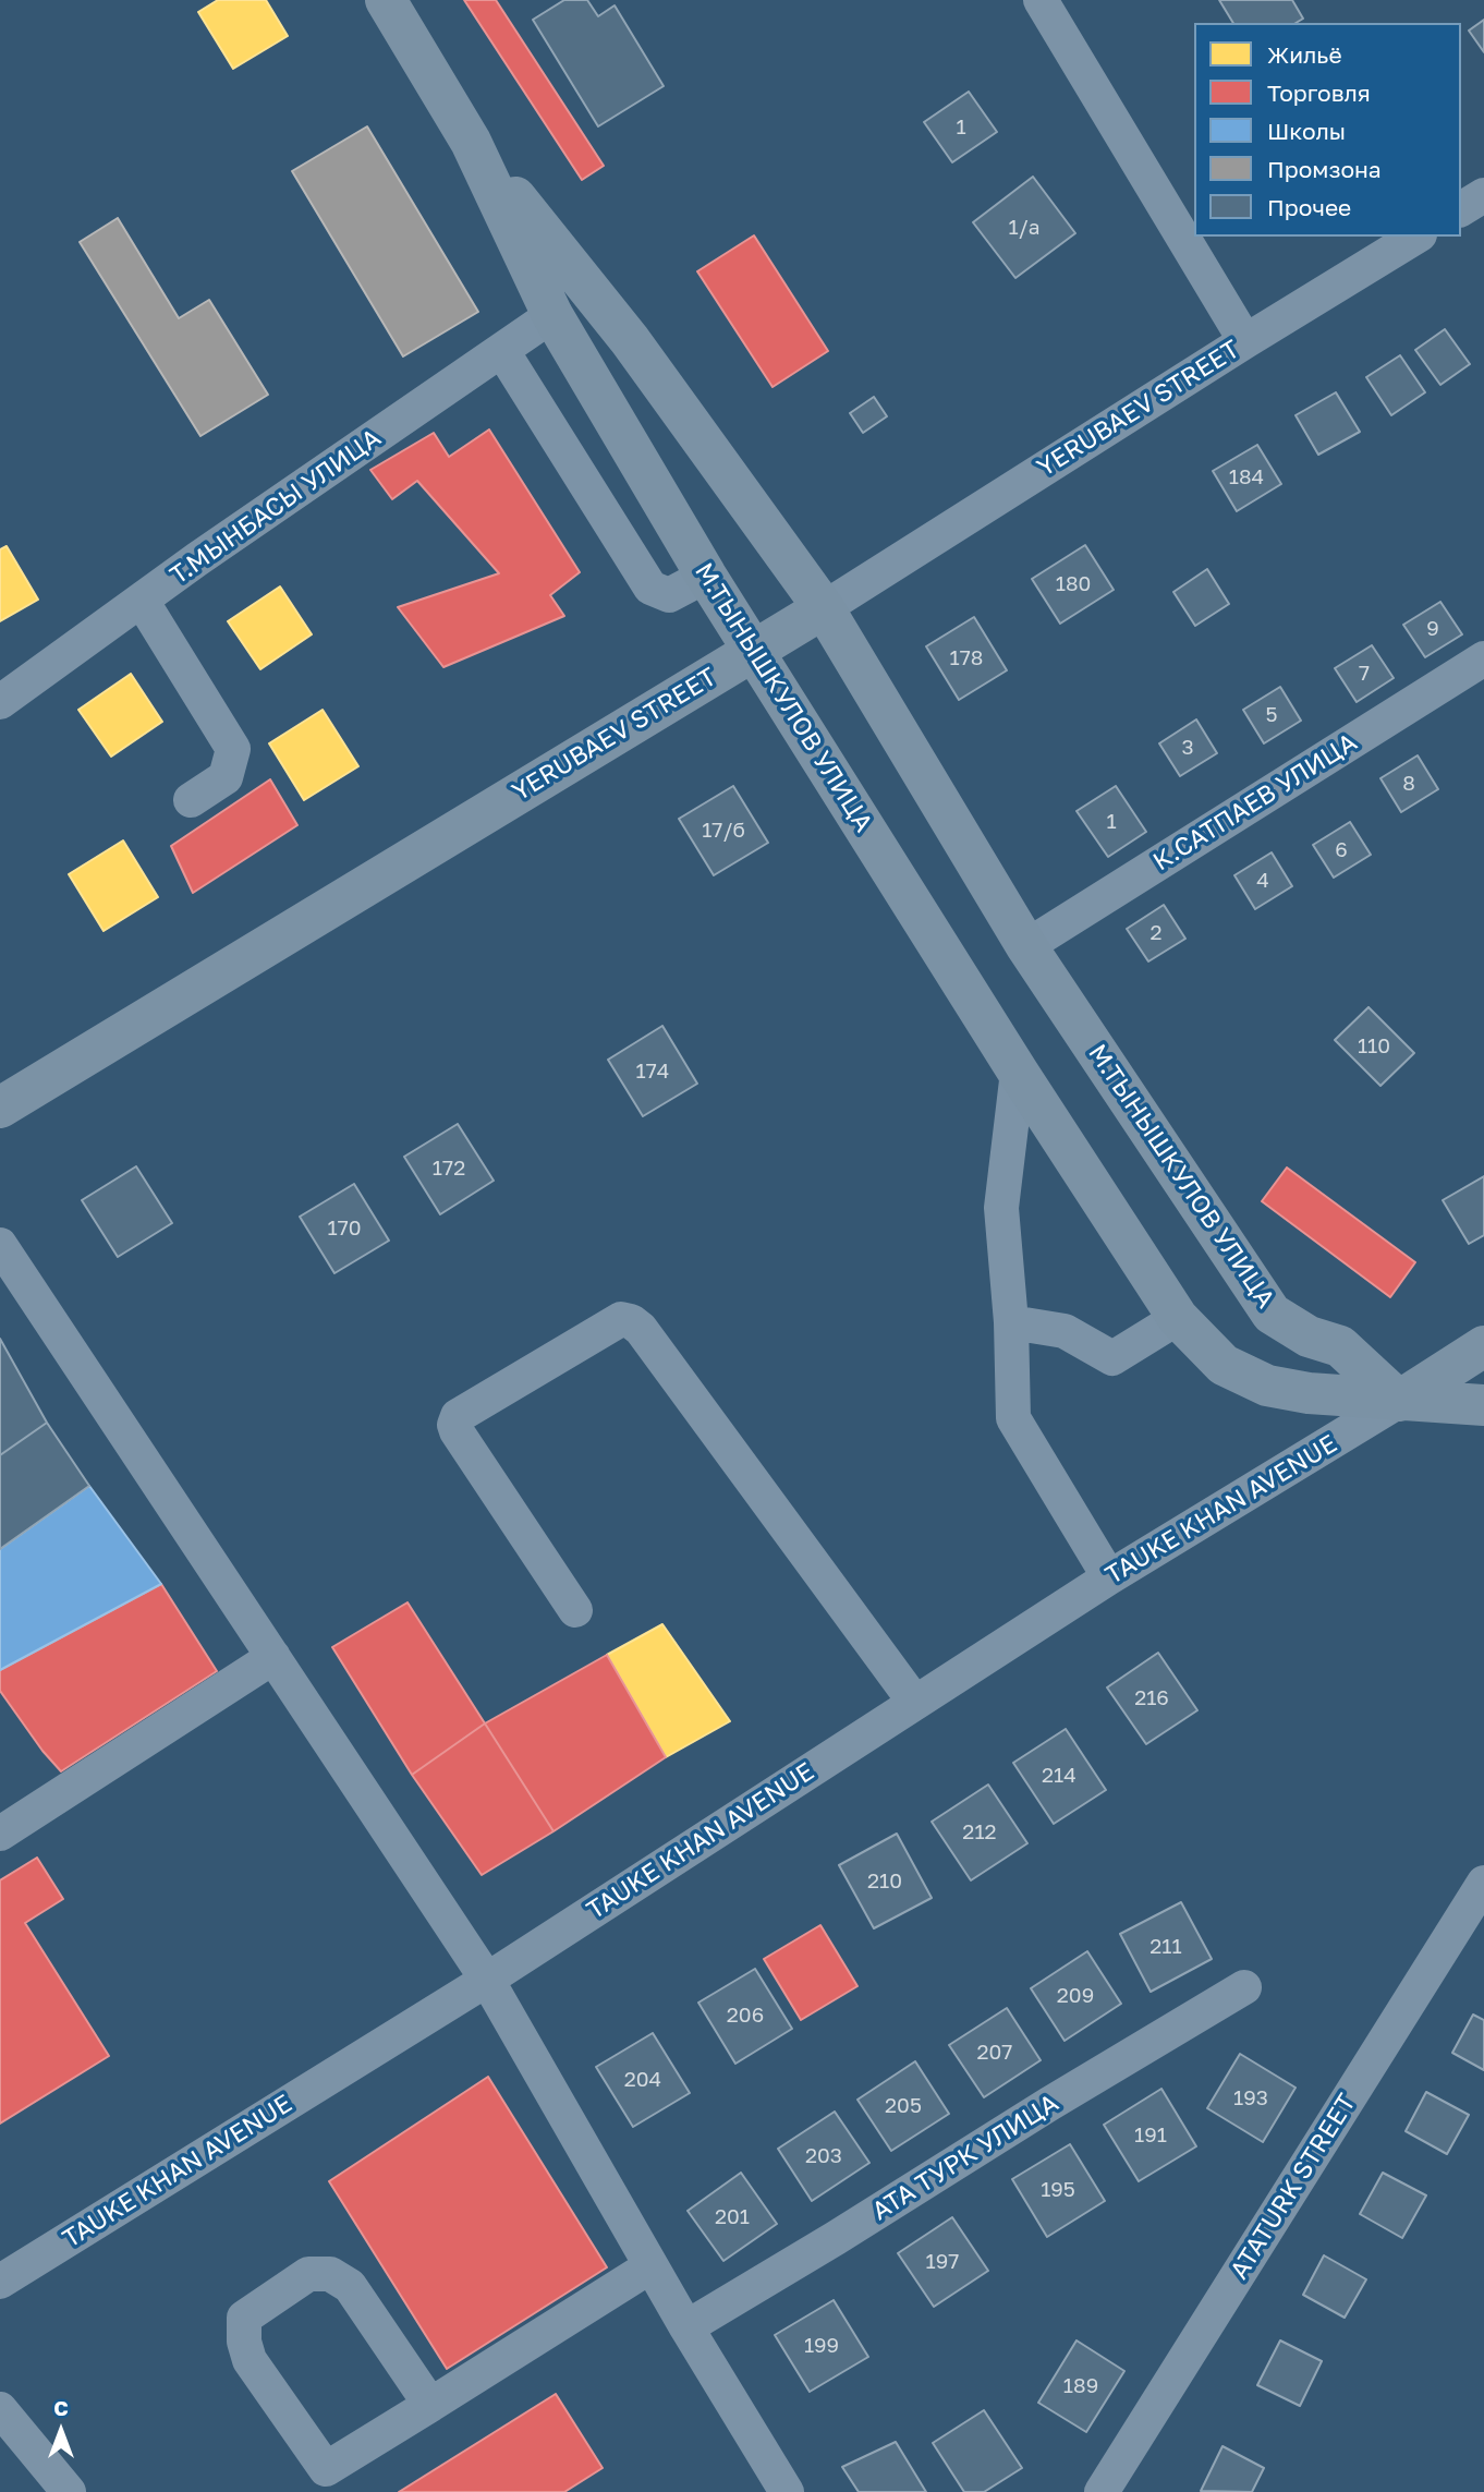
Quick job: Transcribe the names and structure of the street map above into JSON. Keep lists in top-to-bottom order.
{
  "streets": {
    "main road": ["YERUBAEV STREET", "М.ТЫНЫШКУЛОВ УЛИЦА"],
    "street": [
      "Т.МЫНБАСЫ УЛИЦА",
      "К.САТПАЕВ УЛИЦА",
      "TAUKE KHAN AVENUE",
      "АТА ТУРК УЛИЦА",
      "ATATURK STREET"
    ]
  },
  "crossings": [
    ["YERUBAEV STREET", "М.ТЫНЫШКУЛОВ УЛИЦА"],
    ["Т.МЫНБАСЫ УЛИЦА", "М.ТЫНЫШКУЛОВ УЛИЦА"],
    ["М.ТЫНЫШКУЛОВ УЛИЦА", "К.САТПАЕВ УЛИЦА"],
    ["М.ТЫНЫШКУЛОВ УЛИЦА", "TAUKE KHAN AVENUE"]
  ],
  "house_numbers": [
    "1",
    "1/a",
    "184",
    "180",
    "9",
    "178",
    "7",
    "5",
    "3",
    "8",
    "1",
    "17/б",
    "6",
    "4",
    "2",
    "110",
    "174",
    "172",
    "170",
    "216",
    "214",
    "212",
    "210",
    "211",
    "209",
    "206",
    "207",
    "204",
    "193",
    "205",
    "191",
    "203",
    "195",
    "201",
    "197",
    "199",
    "189"
  ],
  "legend": [
    "Жильё",
    "Торговля",
    "Школы",
    "Промзона",
    "Прочее"
  ],
  "north": "top"
}
